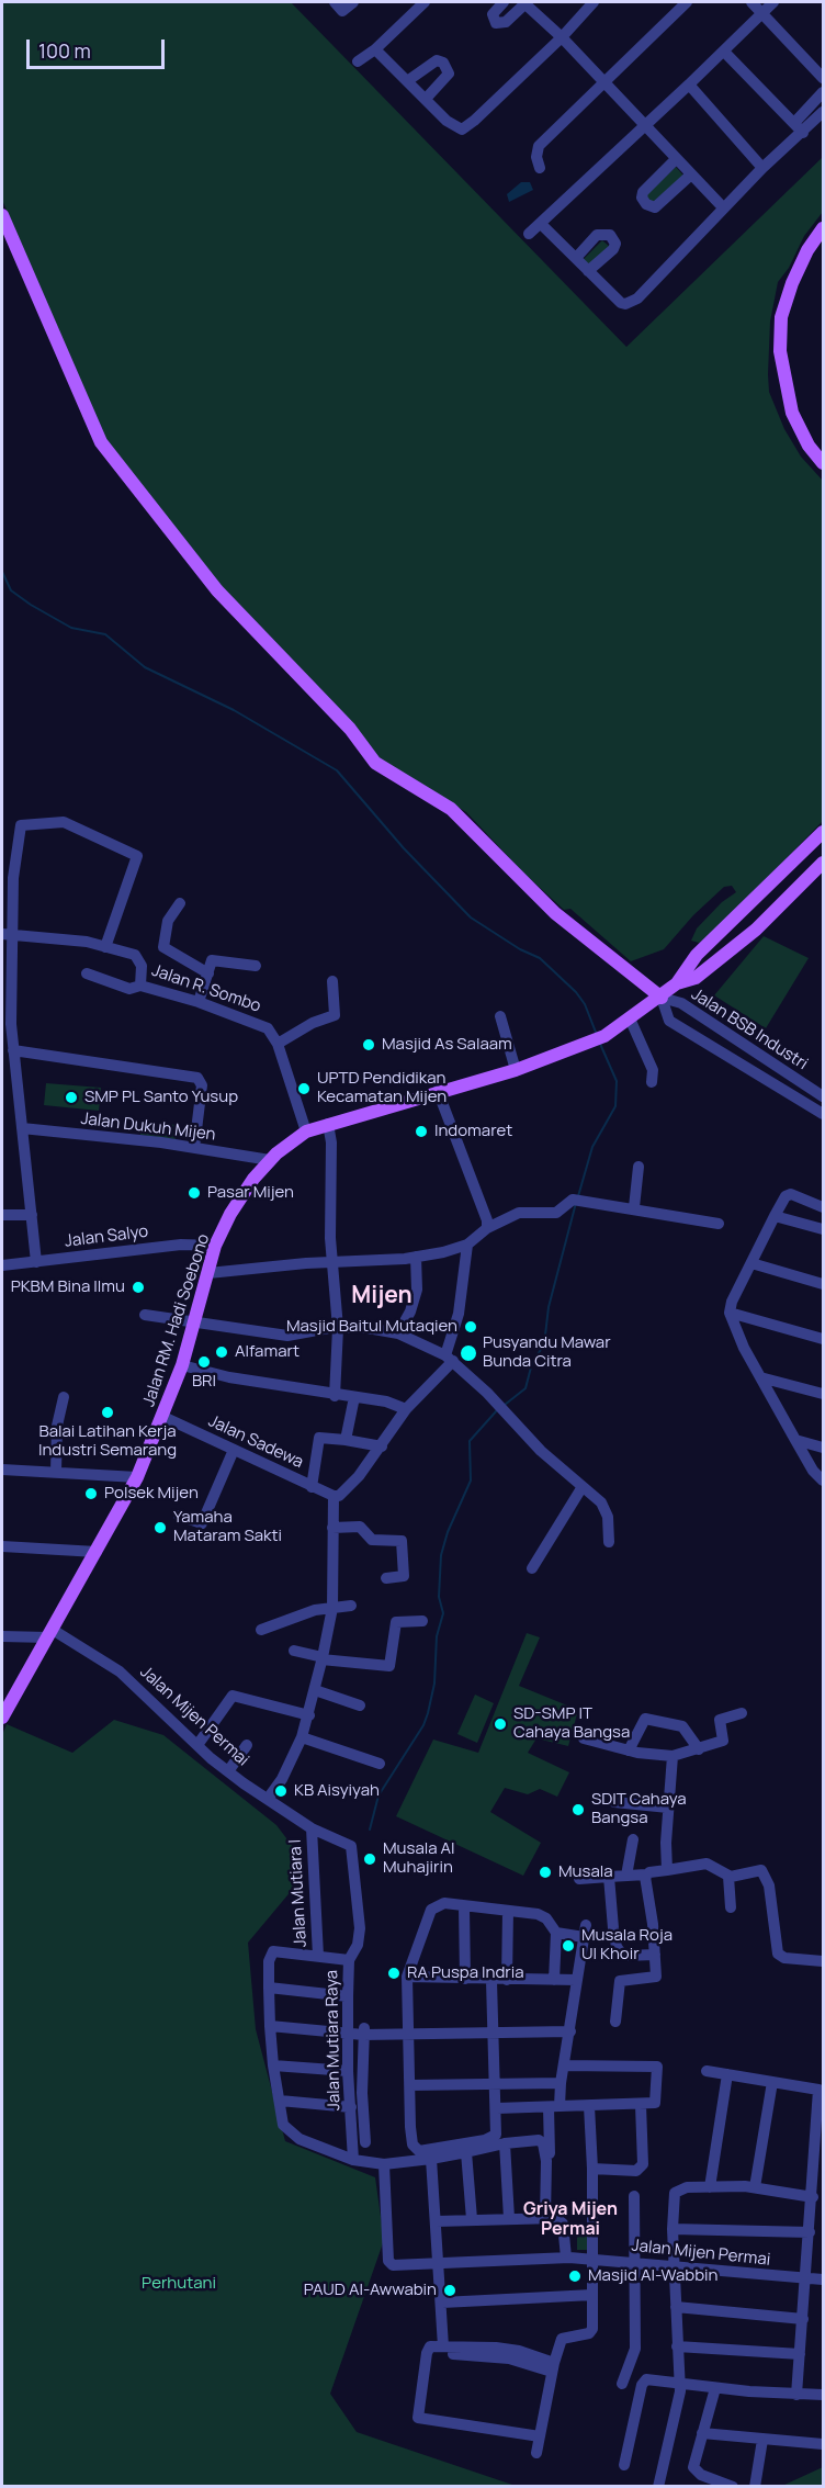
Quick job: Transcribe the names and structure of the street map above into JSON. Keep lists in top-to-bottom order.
{
  "streets": {
    "main road": ["Jalan RM. Hadi Soebono"],
    "street": [
      "Jalan R. Sombo",
      "Jalan BSB Industri",
      "Jalan Dukuh Mijen",
      "Jalan Salyo",
      "Jalan Sadewa",
      "Jalan Mijen Permai",
      "Jalan Mutiara I",
      "Jalan Mutiara Raya"
    ]
  },
  "crossings": [
    ["Jalan BSB Industri", "Jalan RM. Hadi Soebono"],
    ["Jalan Dukuh Mijen", "Jalan RM. Hadi Soebono"],
    ["Jalan Salyo", "Jalan RM. Hadi Soebono"],
    ["Jalan RM. Hadi Soebono", "Jalan Sadewa"],
    ["Jalan RM. Hadi Soebono", "Jalan Mijen Permai"],
    ["Jalan Mijen Permai", "Jalan Mutiara I"],
    ["Jalan Mijen Permai", "Jalan Mutiara Raya"]
  ],
  "districts": ["Mijen", "Griya Mijen Permai"],
  "parks": ["Perhutani"],
  "places": [
    "Masjid As Salaam",
    "UPTD Pendidikan Kecamatan Mijen",
    "SMP PL Santo Yusup",
    "Indomaret",
    "Pasar Mijen",
    "PKBM Bina Ilmu",
    "Masjid Baitul Mutaqien",
    "Alfamart",
    "Pusyandu Mawar Bunda Citra",
    "BRI",
    "Balai Latihan Kerja Industri Semarang",
    "Polsek Mijen",
    "Yamaha Mataram Sakti",
    "SD-SMP IT Cahaya Bangsa",
    "KB Aisyiyah",
    "SDIT Cahaya Bangsa",
    "Musala Al Muhajirin",
    "Musala",
    "Musala Roja Ul Khoir",
    "RA Puspa Indria",
    "Masjid Al-Wabbin",
    "PAUD Al-Awwabin"
  ],
  "scale_bar": "100 m"
}
